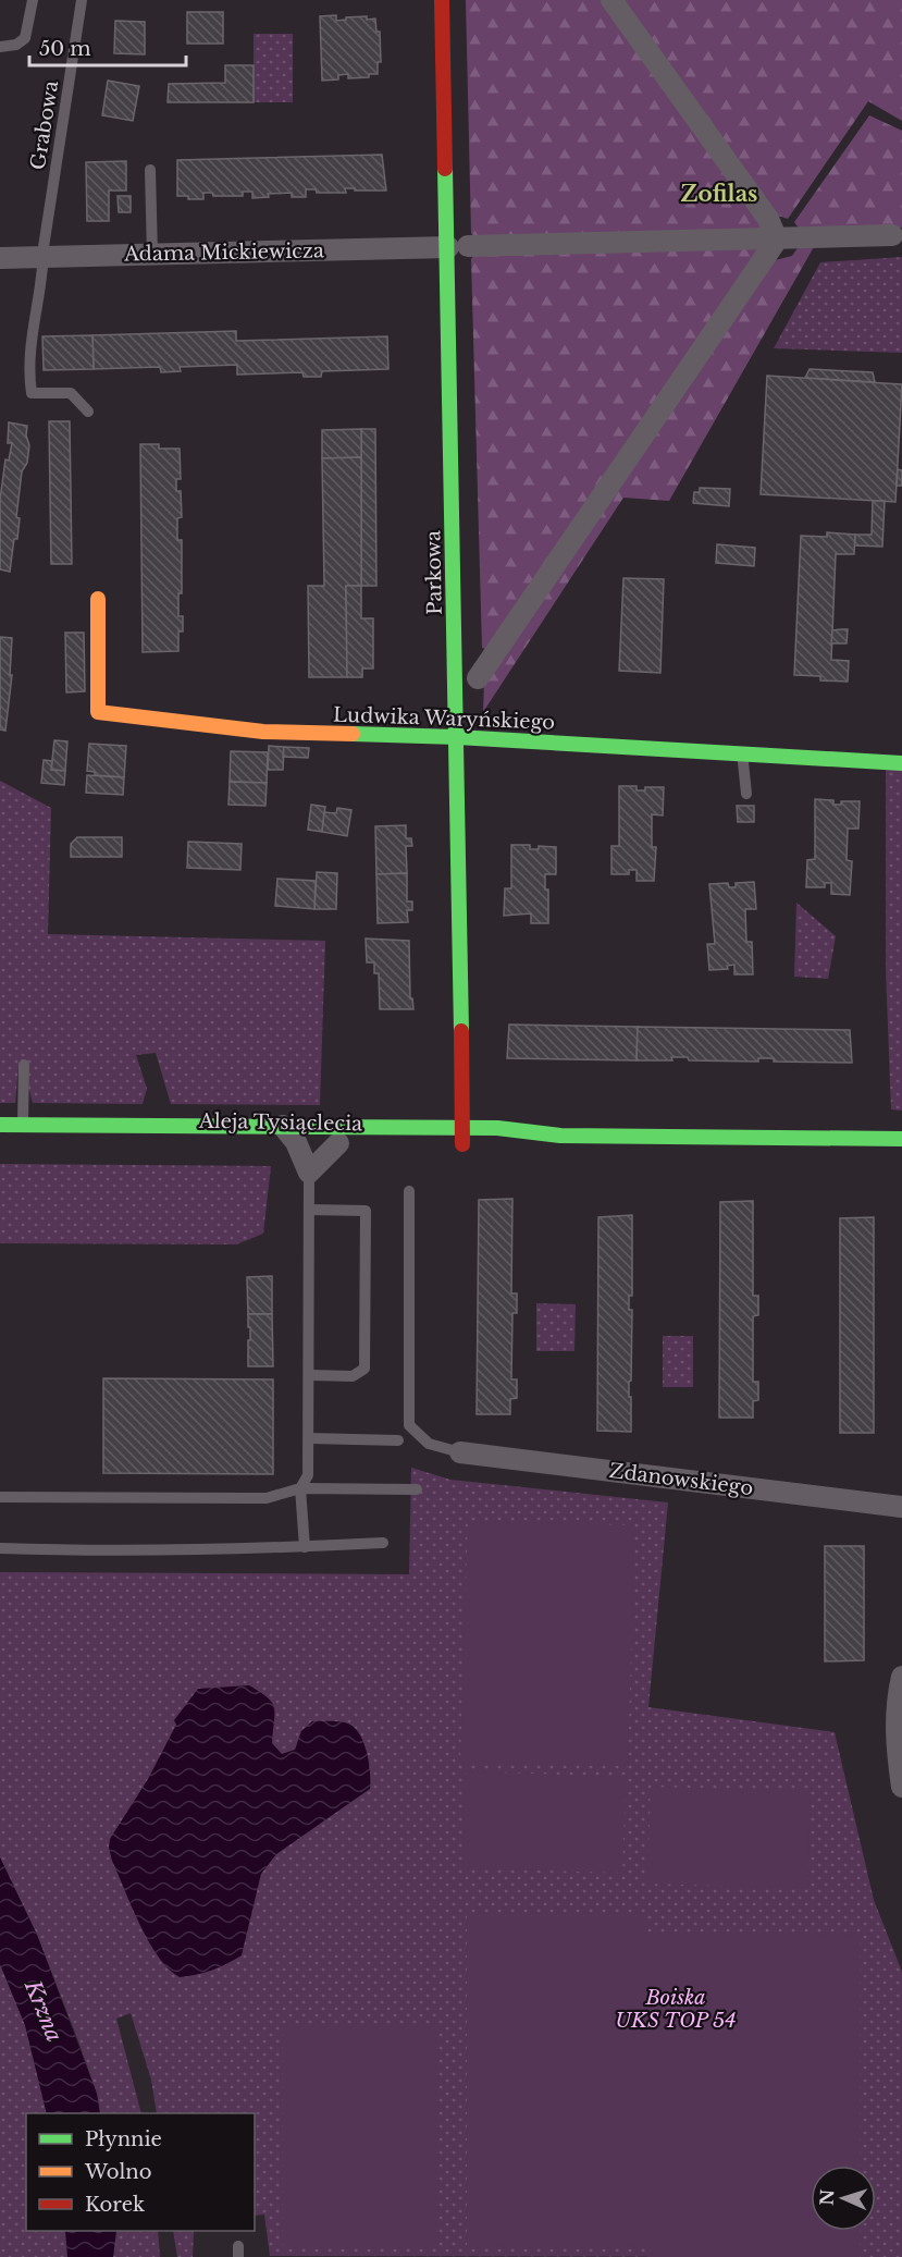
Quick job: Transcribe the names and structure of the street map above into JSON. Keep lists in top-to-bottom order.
{
  "streets": {
    "street": [
      "Adama Mickiewicza",
      "Parkowa",
      "Ludwika Waryńskiego",
      "Aleja Tysiąclecia",
      "Zdanowskiego"
    ],
    "lane": ["Grabowa"]
  },
  "crossings": [
    ["Grabowa", "Adama Mickiewicza"],
    ["Adama Mickiewicza", "Parkowa"],
    ["Parkowa", "Ludwika Waryńskiego"],
    ["Parkowa", "Aleja Tysiąclecia"]
  ],
  "districts": ["Zofilas"],
  "water": ["Krzna"],
  "parks": ["Boiska UKS TOP 54"],
  "legend": ["Płynnie", "Wolno", "Korek"],
  "scale_bar": "50 m",
  "north": "left"
}
